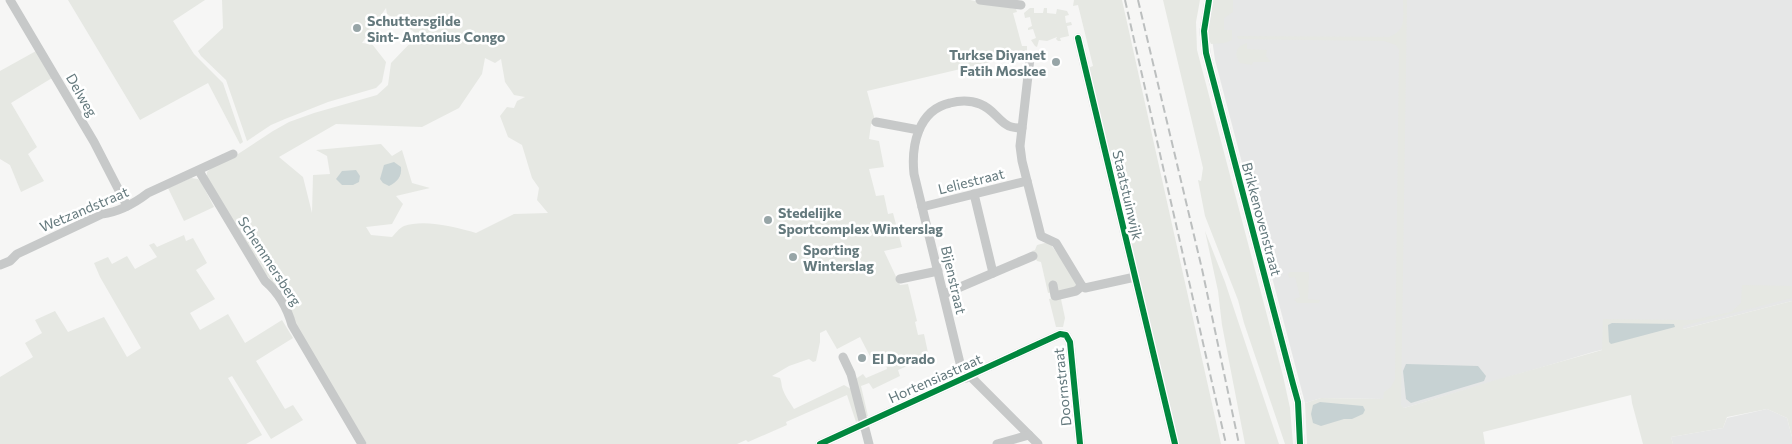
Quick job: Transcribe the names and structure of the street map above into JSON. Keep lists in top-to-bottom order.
{
  "streets": {
    "street": [
      "Delweg",
      "Leliestraat",
      "Staatstuinwijk",
      "Wetzandstraat",
      "Brikkenovenstraat",
      "Schemmersberg",
      "Bijenstraat",
      "Hortensiastraat",
      "Doornstraat"
    ]
  },
  "crossings": [
    ["Delweg", "Wetzandstraat"],
    ["Leliestraat", "Bijenstraat"],
    ["Wetzandstraat", "Schemmersberg"],
    ["Bijenstraat", "Hortensiastraat"],
    ["Hortensiastraat", "Doornstraat"]
  ],
  "places": [
    "Schuttersgilde Sint- Antonius Congo",
    "Turkse Diyanet Fatih Moskee",
    "Stedelijke Sportcomplex Winterslag",
    "Sporting Winterslag",
    "El Dorado"
  ]
}
